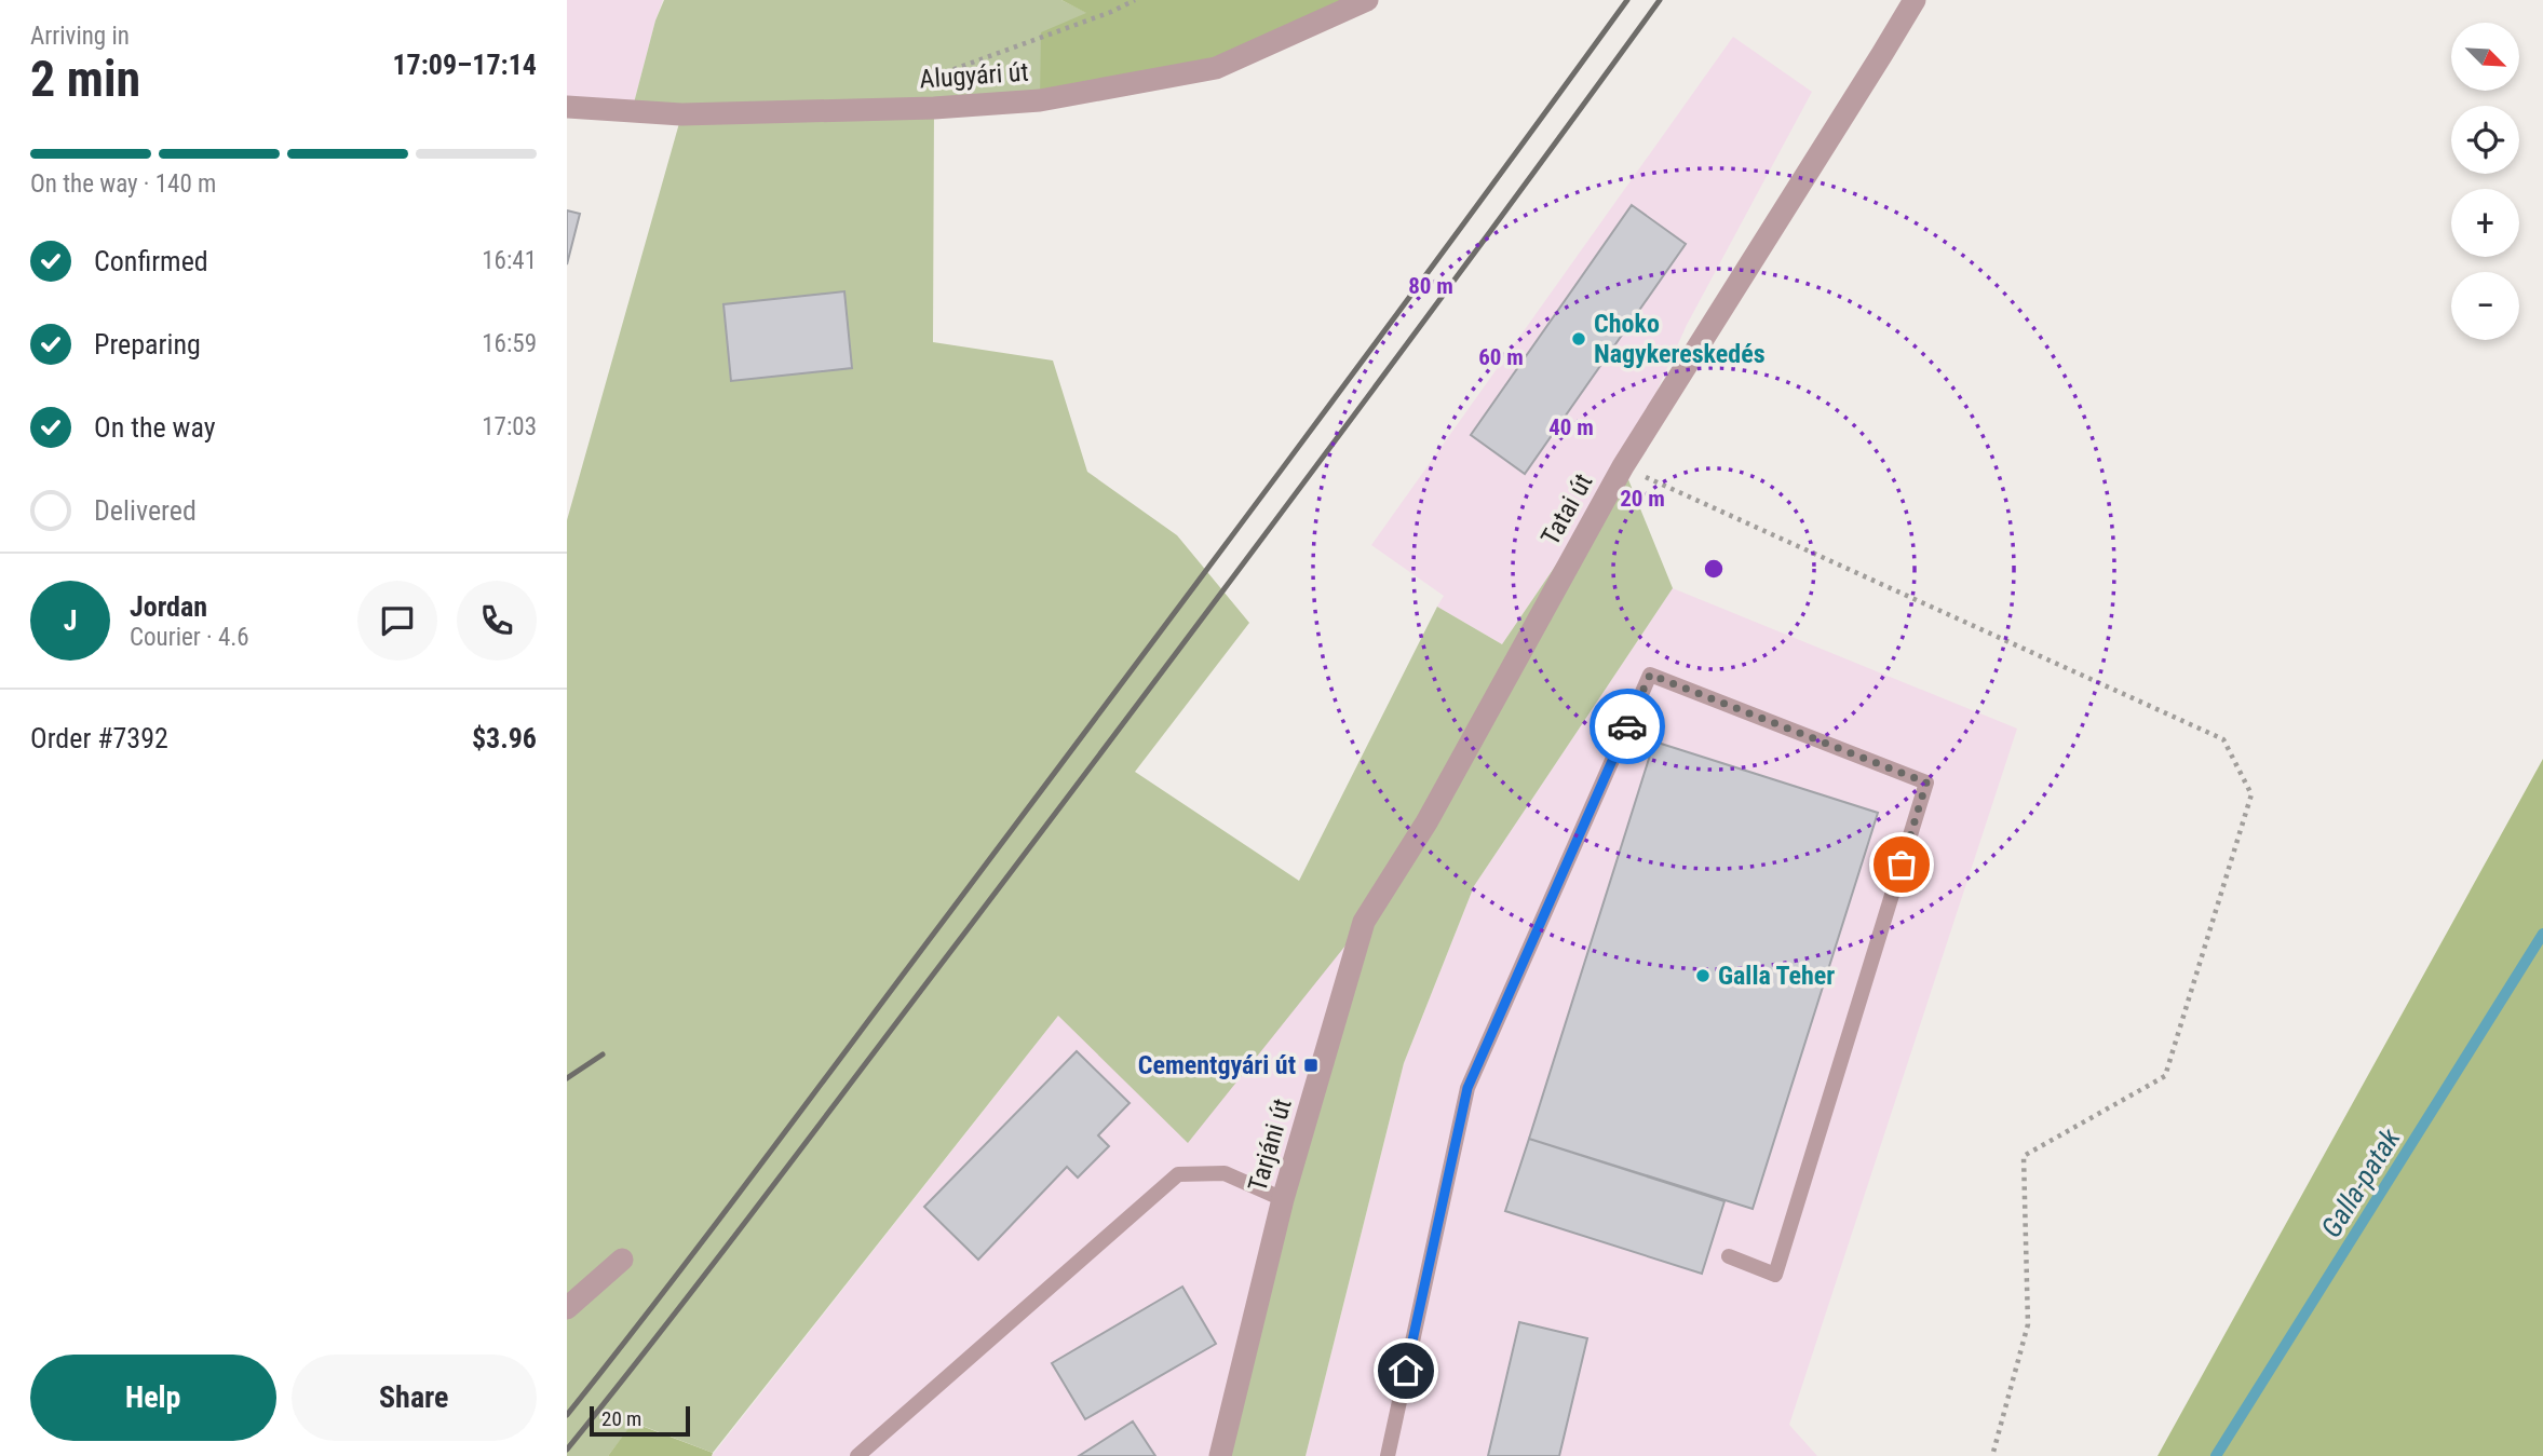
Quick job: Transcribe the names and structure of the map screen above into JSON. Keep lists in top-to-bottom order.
{
  "streets": {
    "street": ["Alugyári út", "Tatai út", "Tarjáni út"]
  },
  "crossings": [
    ["Tatai út", "Tarjáni út"]
  ],
  "water": ["Galla-patak"],
  "places": {
    "other": ["Choko Nagykereskedés", "Galla Teher"],
    "transit": ["Cementgyári út"]
  },
  "scale_bar": "20 m",
  "north": "bottom right",
  "page": {
    "heading": ["2 min", "Arriving in", "17:09–17:14"],
    "panel": [
      "Jordan",
      "Courier · 4.6",
      "Order #7392",
      "$3.96"
    ],
    "map_buttons": ["+", "−"],
    "bar": "On the way · 140 m",
    "list": [
      ["Confirmed", "16:41"],
      ["Preparing", "16:59"],
      ["On the way", "17:03"],
      "Delivered"
    ],
    "round": "J",
    "buttons": ["Help", "Share"],
    "scale": "20 m"
  },
  "rings": [
    "80 m",
    "60 m",
    "40 m",
    "20 m"
  ]
}
